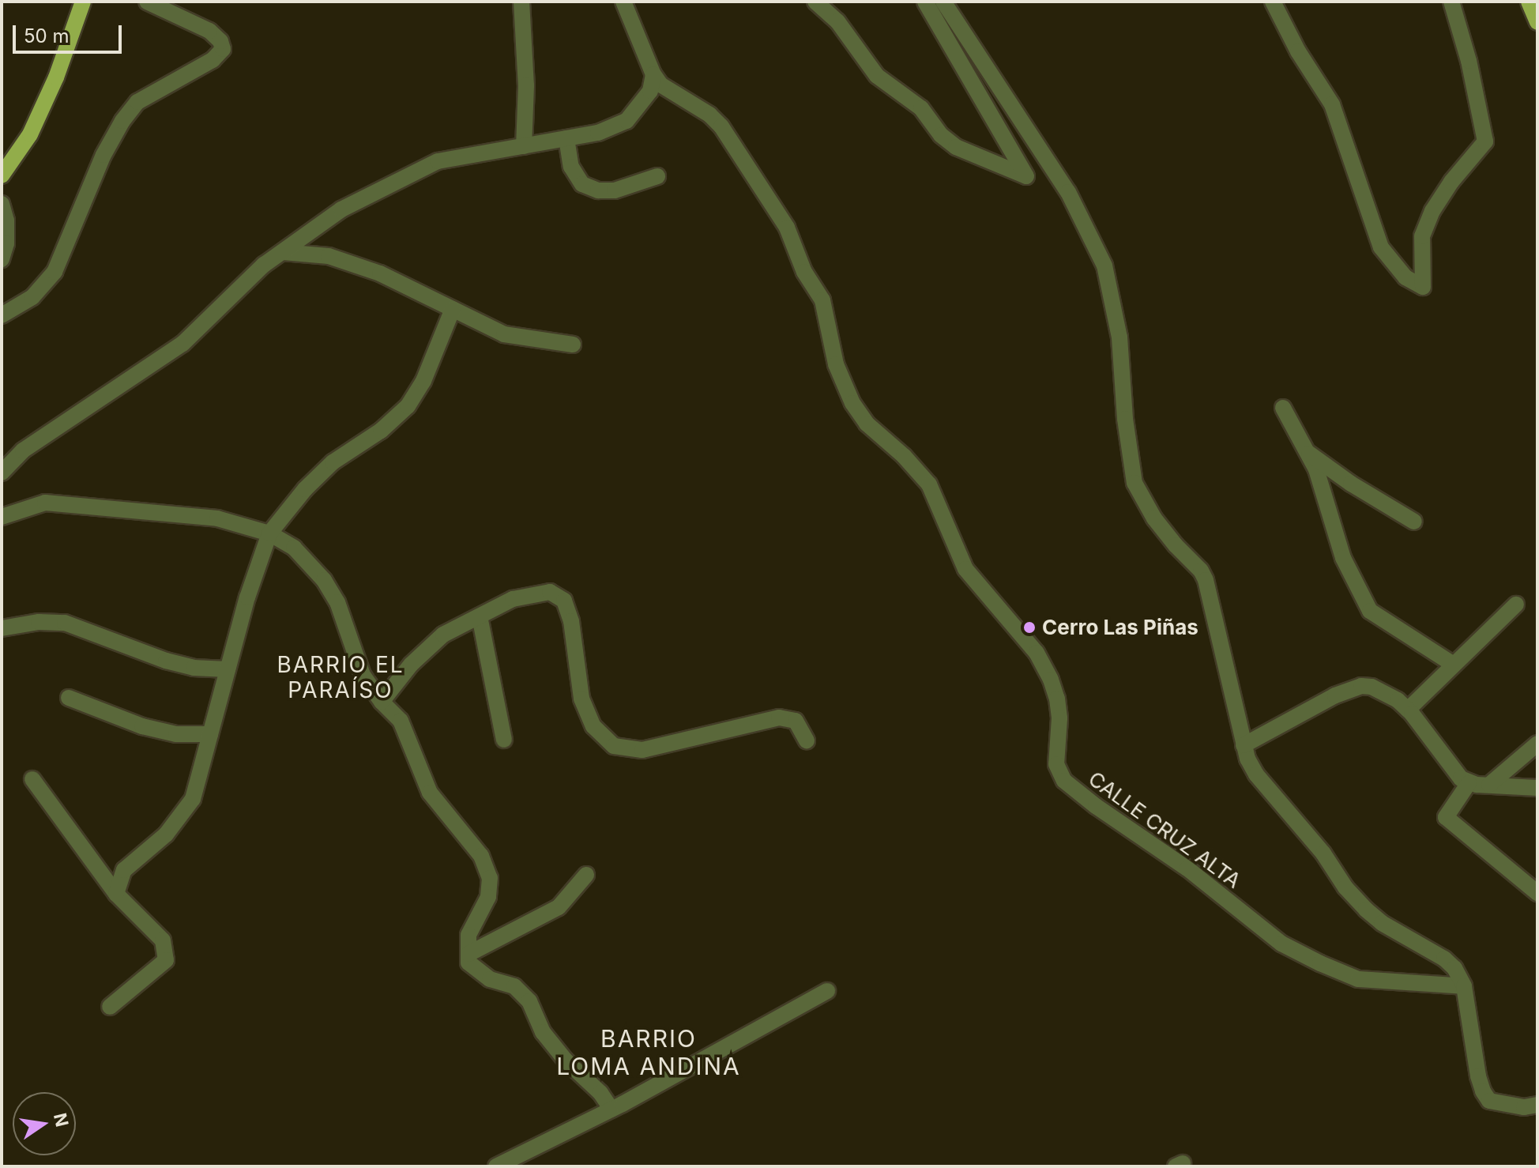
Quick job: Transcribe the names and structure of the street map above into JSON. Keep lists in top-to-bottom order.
{
  "streets": {
    "street": ["CALLE CRUZ ALTA"]
  },
  "districts": ["BARRIO EL PARAÍSO", "BARRIO LOMA ANDINA"],
  "places": ["Cerro Las Piñas"],
  "scale_bar": "50 m",
  "north": "right"
}
